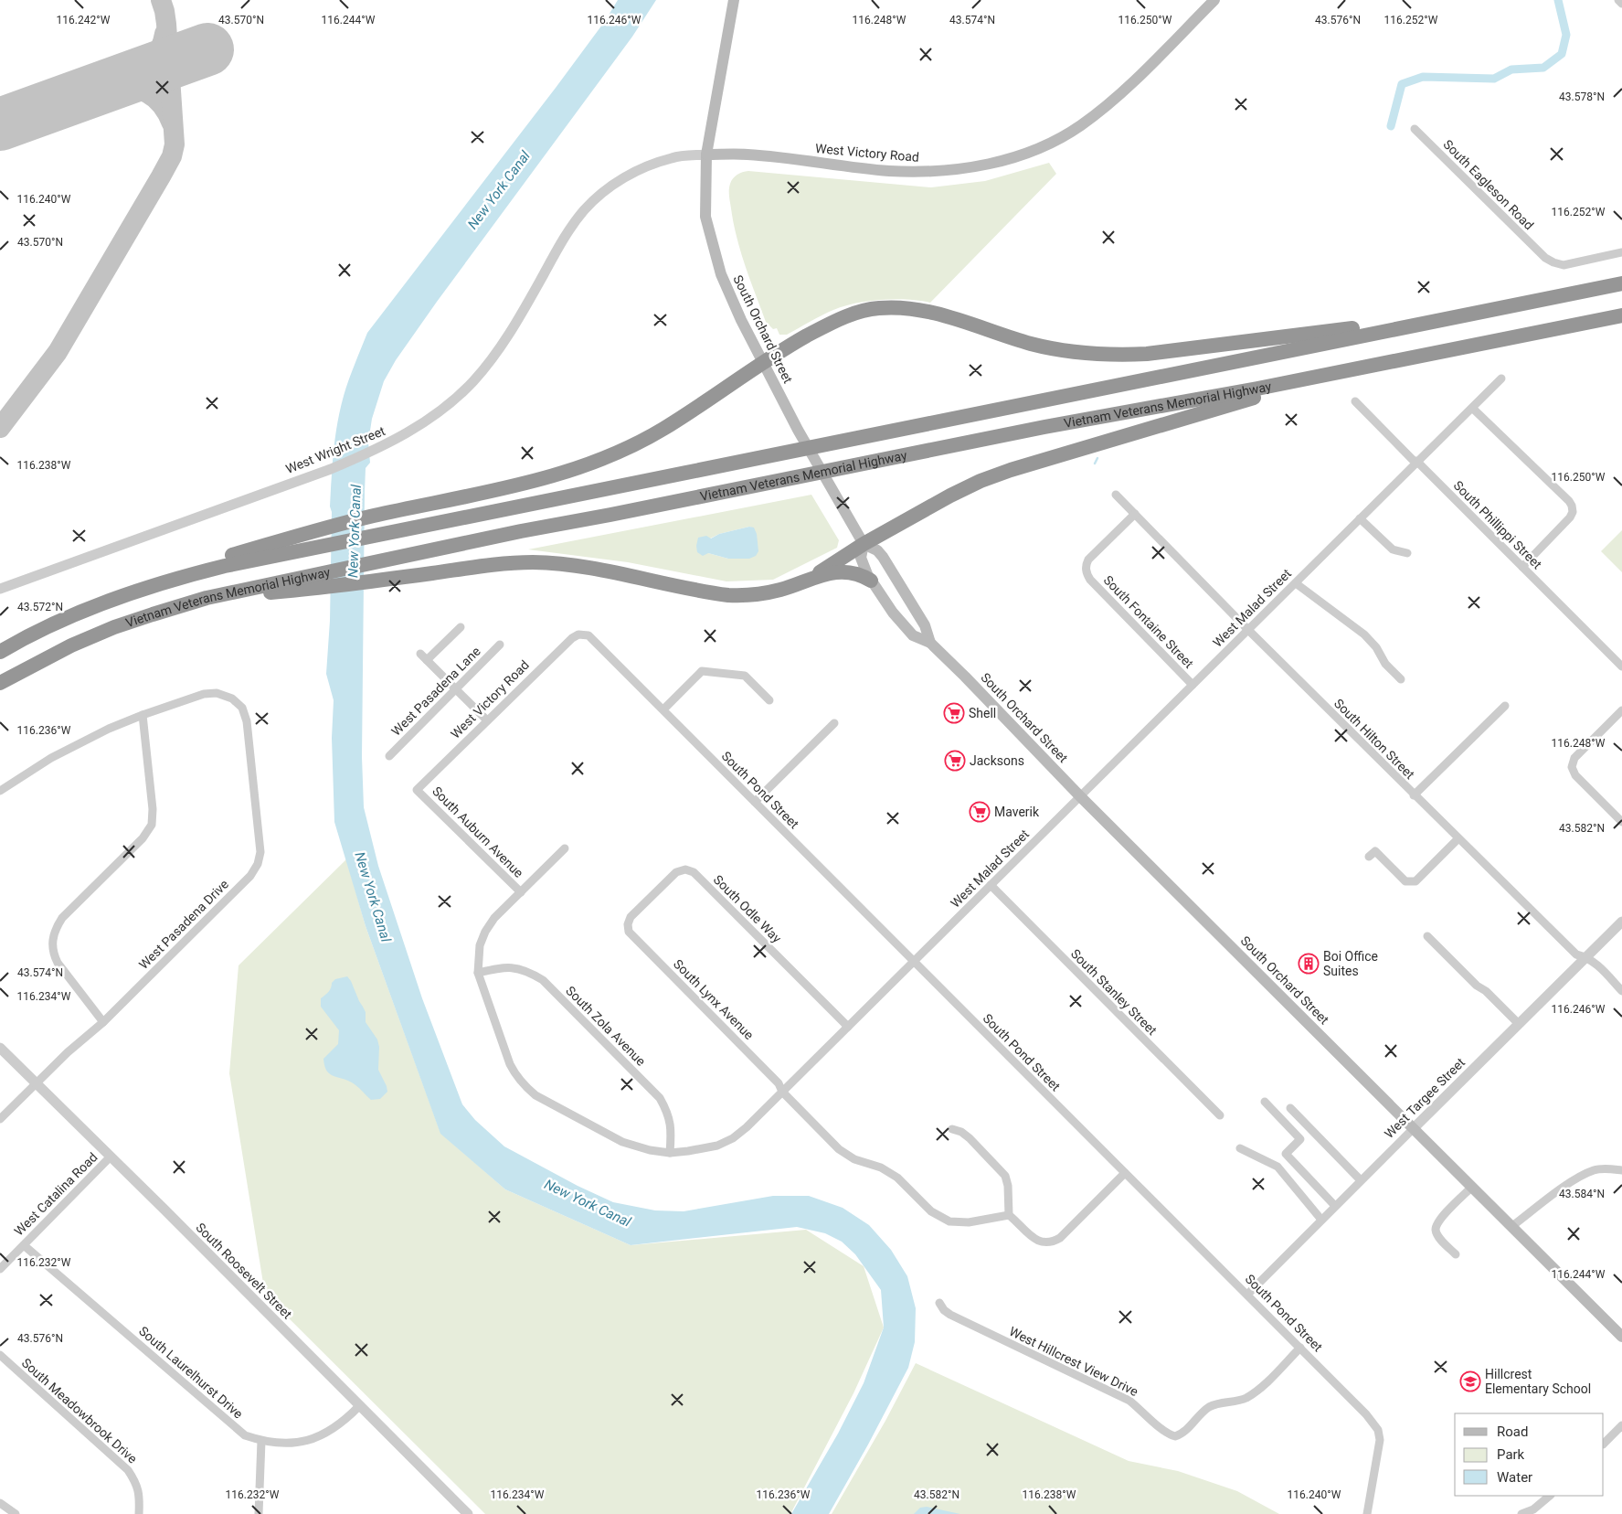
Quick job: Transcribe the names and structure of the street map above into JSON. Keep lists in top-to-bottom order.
{
  "streets": {
    "highway": ["Vietnam Veterans Memorial Highway"],
    "main road": ["West Victory Road", "South Orchard Street"],
    "street": [
      "South Eagleson Road",
      "West Wright Street",
      "South Phillippi Street",
      "West Malad Street",
      "South Fontaine Street",
      "West Pasadena Lane",
      "South Hilton Street",
      "South Pond Street",
      "South Auburn Avenue",
      "South Odle Way",
      "West Pasadena Drive",
      "South Stanley Street",
      "South Lynx Avenue",
      "South Zola Avenue",
      "West Targee Street",
      "West Catalina Road",
      "South Roosevelt Street",
      "West Hillcrest View Drive",
      "South Laurelhurst Drive",
      "South Meadowbrook Drive"
    ]
  },
  "crossings": [
    ["West Victory Road", "South Orchard Street"],
    ["West Victory Road", "West Wright Street"],
    ["West Victory Road", "South Pond Street"],
    ["West Victory Road", "South Auburn Avenue"],
    ["South Orchard Street", "West Wright Street"],
    ["South Orchard Street", "West Malad Street"],
    ["South Orchard Street", "West Targee Street"],
    ["South Phillippi Street", "West Malad Street"],
    ["West Malad Street", "South Fontaine Street"],
    ["West Malad Street", "South Hilton Street"],
    ["West Malad Street", "South Pond Street"],
    ["West Malad Street", "South Odle Way"],
    ["West Malad Street", "South Stanley Street"],
    ["West Malad Street", "South Lynx Avenue"],
    ["West Malad Street", "South Zola Avenue"],
    ["South Fontaine Street", "South Hilton Street"],
    ["South Hilton Street", "West Targee Street"],
    ["South Pond Street", "West Targee Street"],
    ["South Pond Street", "West Hillcrest View Drive"],
    ["South Odle Way", "South Lynx Avenue"],
    ["West Pasadena Drive", "South Roosevelt Street"],
    ["West Catalina Road", "South Roosevelt Street"],
    ["West Catalina Road", "South Laurelhurst Drive"],
    ["South Roosevelt Street", "South Laurelhurst Drive"]
  ],
  "water": ["New York Canal"],
  "places": {
    "supermarket": ["Shell", "Jacksons", "Maverik"],
    "building": ["Boi Office Suites"],
    "school or university": ["Hillcrest Elementary School"]
  },
  "legend": ["Road", "Park", "Water"],
  "coordinates": [
    "116.242°W",
    "43.570°N",
    "116.244°W",
    "116.246°W",
    "116.248°W",
    "43.574°N",
    "116.250°W",
    "43.576°N",
    "116.252°W",
    "43.578°N",
    "116.240°W",
    "116.238°W",
    "43.572°N",
    "116.236°W",
    "43.582°N",
    "116.234°W",
    "43.584°N",
    "116.232°W"
  ]
}
